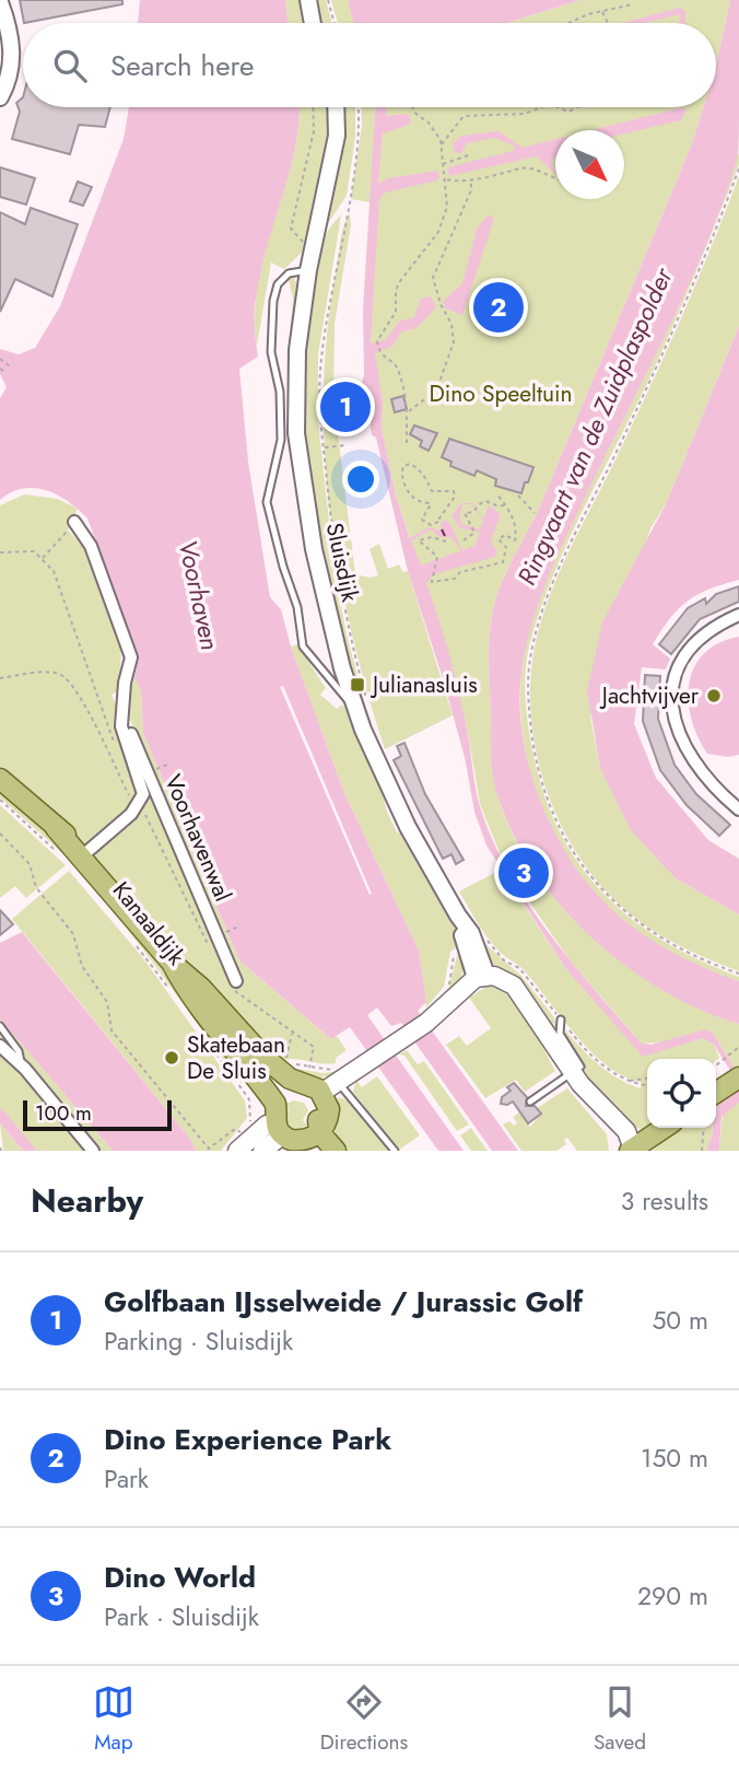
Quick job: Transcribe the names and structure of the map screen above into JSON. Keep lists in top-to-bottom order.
{
  "streets": {
    "main road": ["Kanaaldijk"],
    "street": ["Sluisdijk", "Voorhavenwal"]
  },
  "crossings": [
    ["Voorhavenwal", "Kanaaldijk"]
  ],
  "water": ["Ringvaart van de Zuidplaspolder", "Voorhaven"],
  "parks": ["Dino Speeltuin"],
  "places": {
    "transit": ["Julianasluis"],
    "other": ["Jachtvijver", "Skatebaan De Sluis"]
  },
  "scale_bar": "100 m",
  "north": "bottom right",
  "page": {
    "search": "Search here",
    "pins": ["2", "1", "3"],
    "scale": "100 m",
    "heading": ["Nearby", "3 results"],
    "list": [
      {
        "mark": "1",
        "name": "Golfbaan IJsselweide / Jurassic Golf",
        "note": "Parking · Sluisdijk",
        "value": "50 m"
      },
      {
        "mark": "2",
        "name": "Dino Experience Park",
        "note": "Park",
        "value": "150 m"
      },
      {
        "mark": "3",
        "name": "Dino World",
        "note": "Park · Sluisdijk",
        "value": "290 m"
      }
    ],
    "nav": ["Map", "Directions", "Saved"]
  }
}
